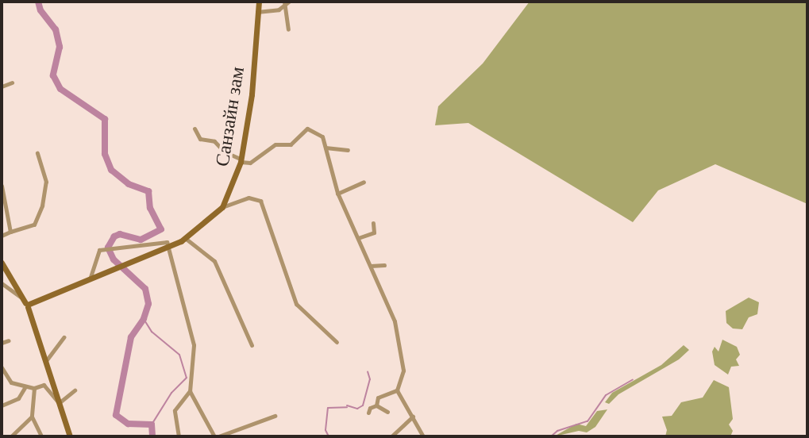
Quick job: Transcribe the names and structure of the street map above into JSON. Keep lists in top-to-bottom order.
{
  "streets": {
    "main road": ["Санзайн зам"]
  }
}
